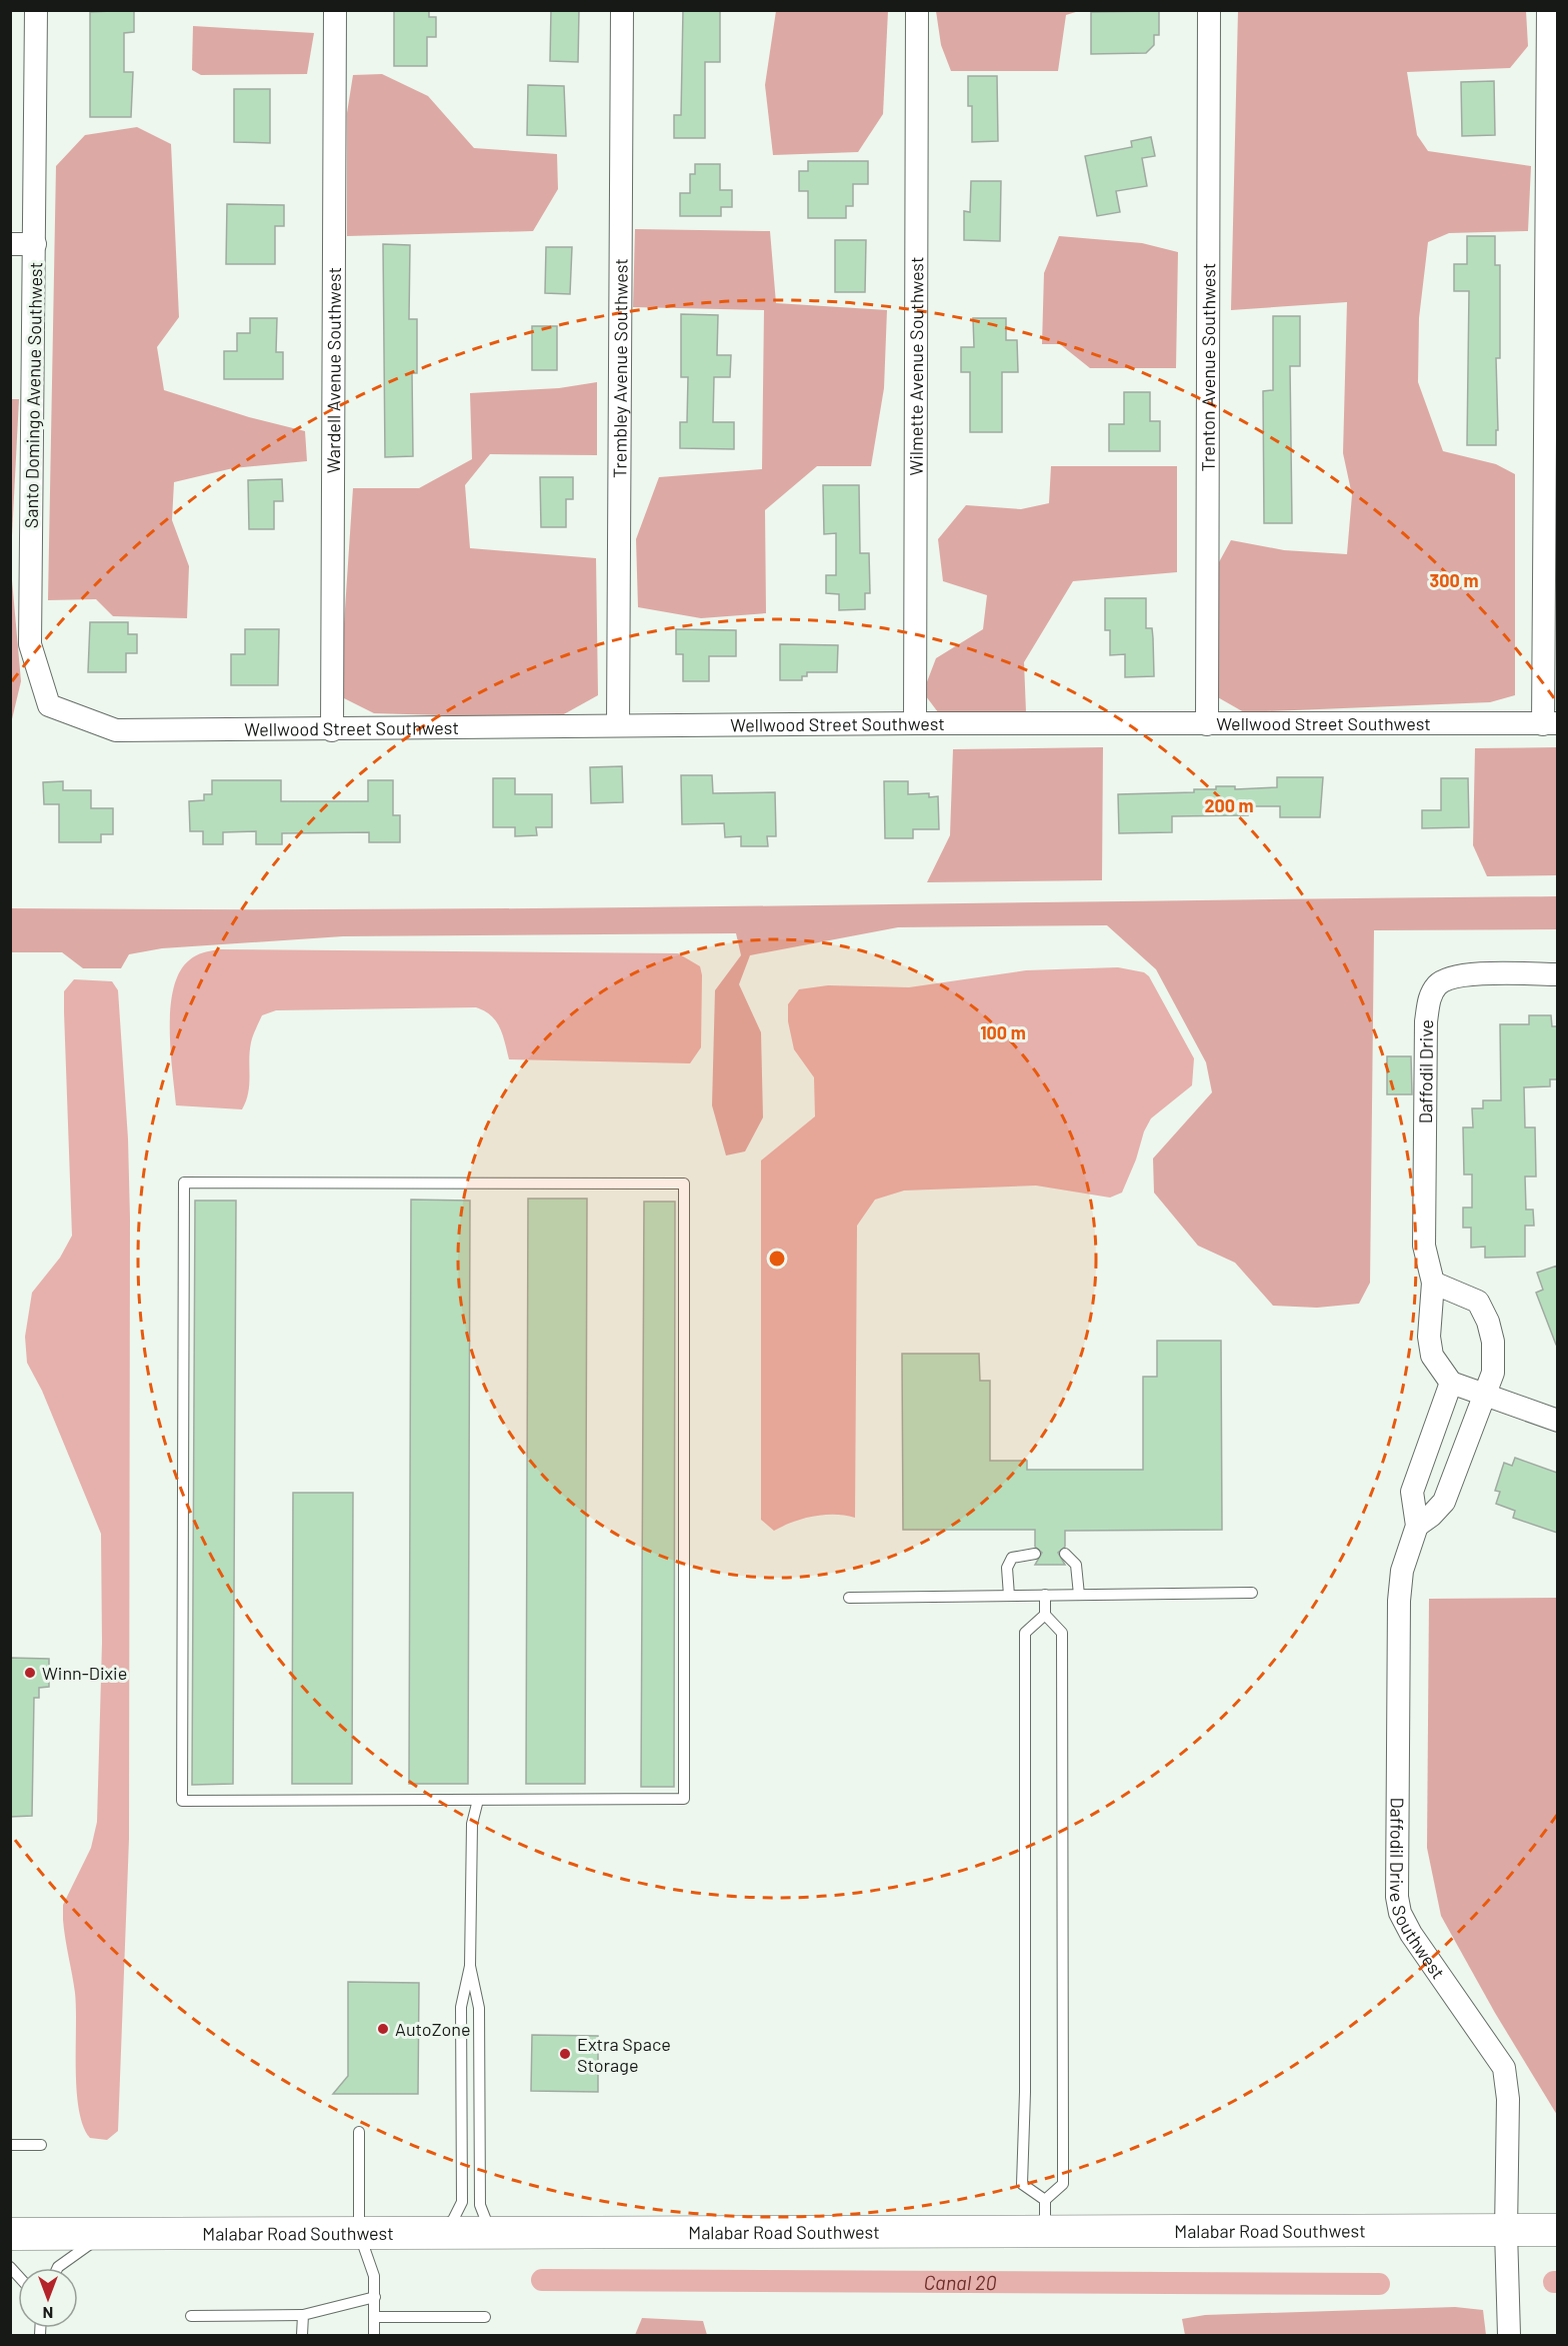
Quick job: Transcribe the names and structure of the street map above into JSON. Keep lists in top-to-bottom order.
{
  "streets": {
    "main road": ["Malabar Road Southwest"],
    "street": [
      "Wilmette Avenue Southwest",
      "Trenton Avenue Southwest",
      "Trembley Avenue Southwest",
      "Wardell Avenue Southwest",
      "Santo Domingo Avenue Southwest",
      "Wellwood Street Southwest",
      "Daffodil Drive",
      "Daffodil Drive Southwest"
    ]
  },
  "crossings": [
    ["Wilmette Avenue Southwest", "Wellwood Street Southwest"],
    ["Trenton Avenue Southwest", "Wellwood Street Southwest"],
    ["Trembley Avenue Southwest", "Wellwood Street Southwest"],
    ["Wardell Avenue Southwest", "Wellwood Street Southwest"],
    ["Santo Domingo Avenue Southwest", "Wellwood Street Southwest"],
    ["Daffodil Drive", "Daffodil Drive Southwest"],
    ["Daffodil Drive Southwest", "Malabar Road Southwest"]
  ],
  "water": ["Canal 20"],
  "places": ["Winn-Dixie", "AutoZone", "Extra Space Storage"],
  "north": "bottom",
  "rings": ["300 m", "200 m", "100 m"]
}
